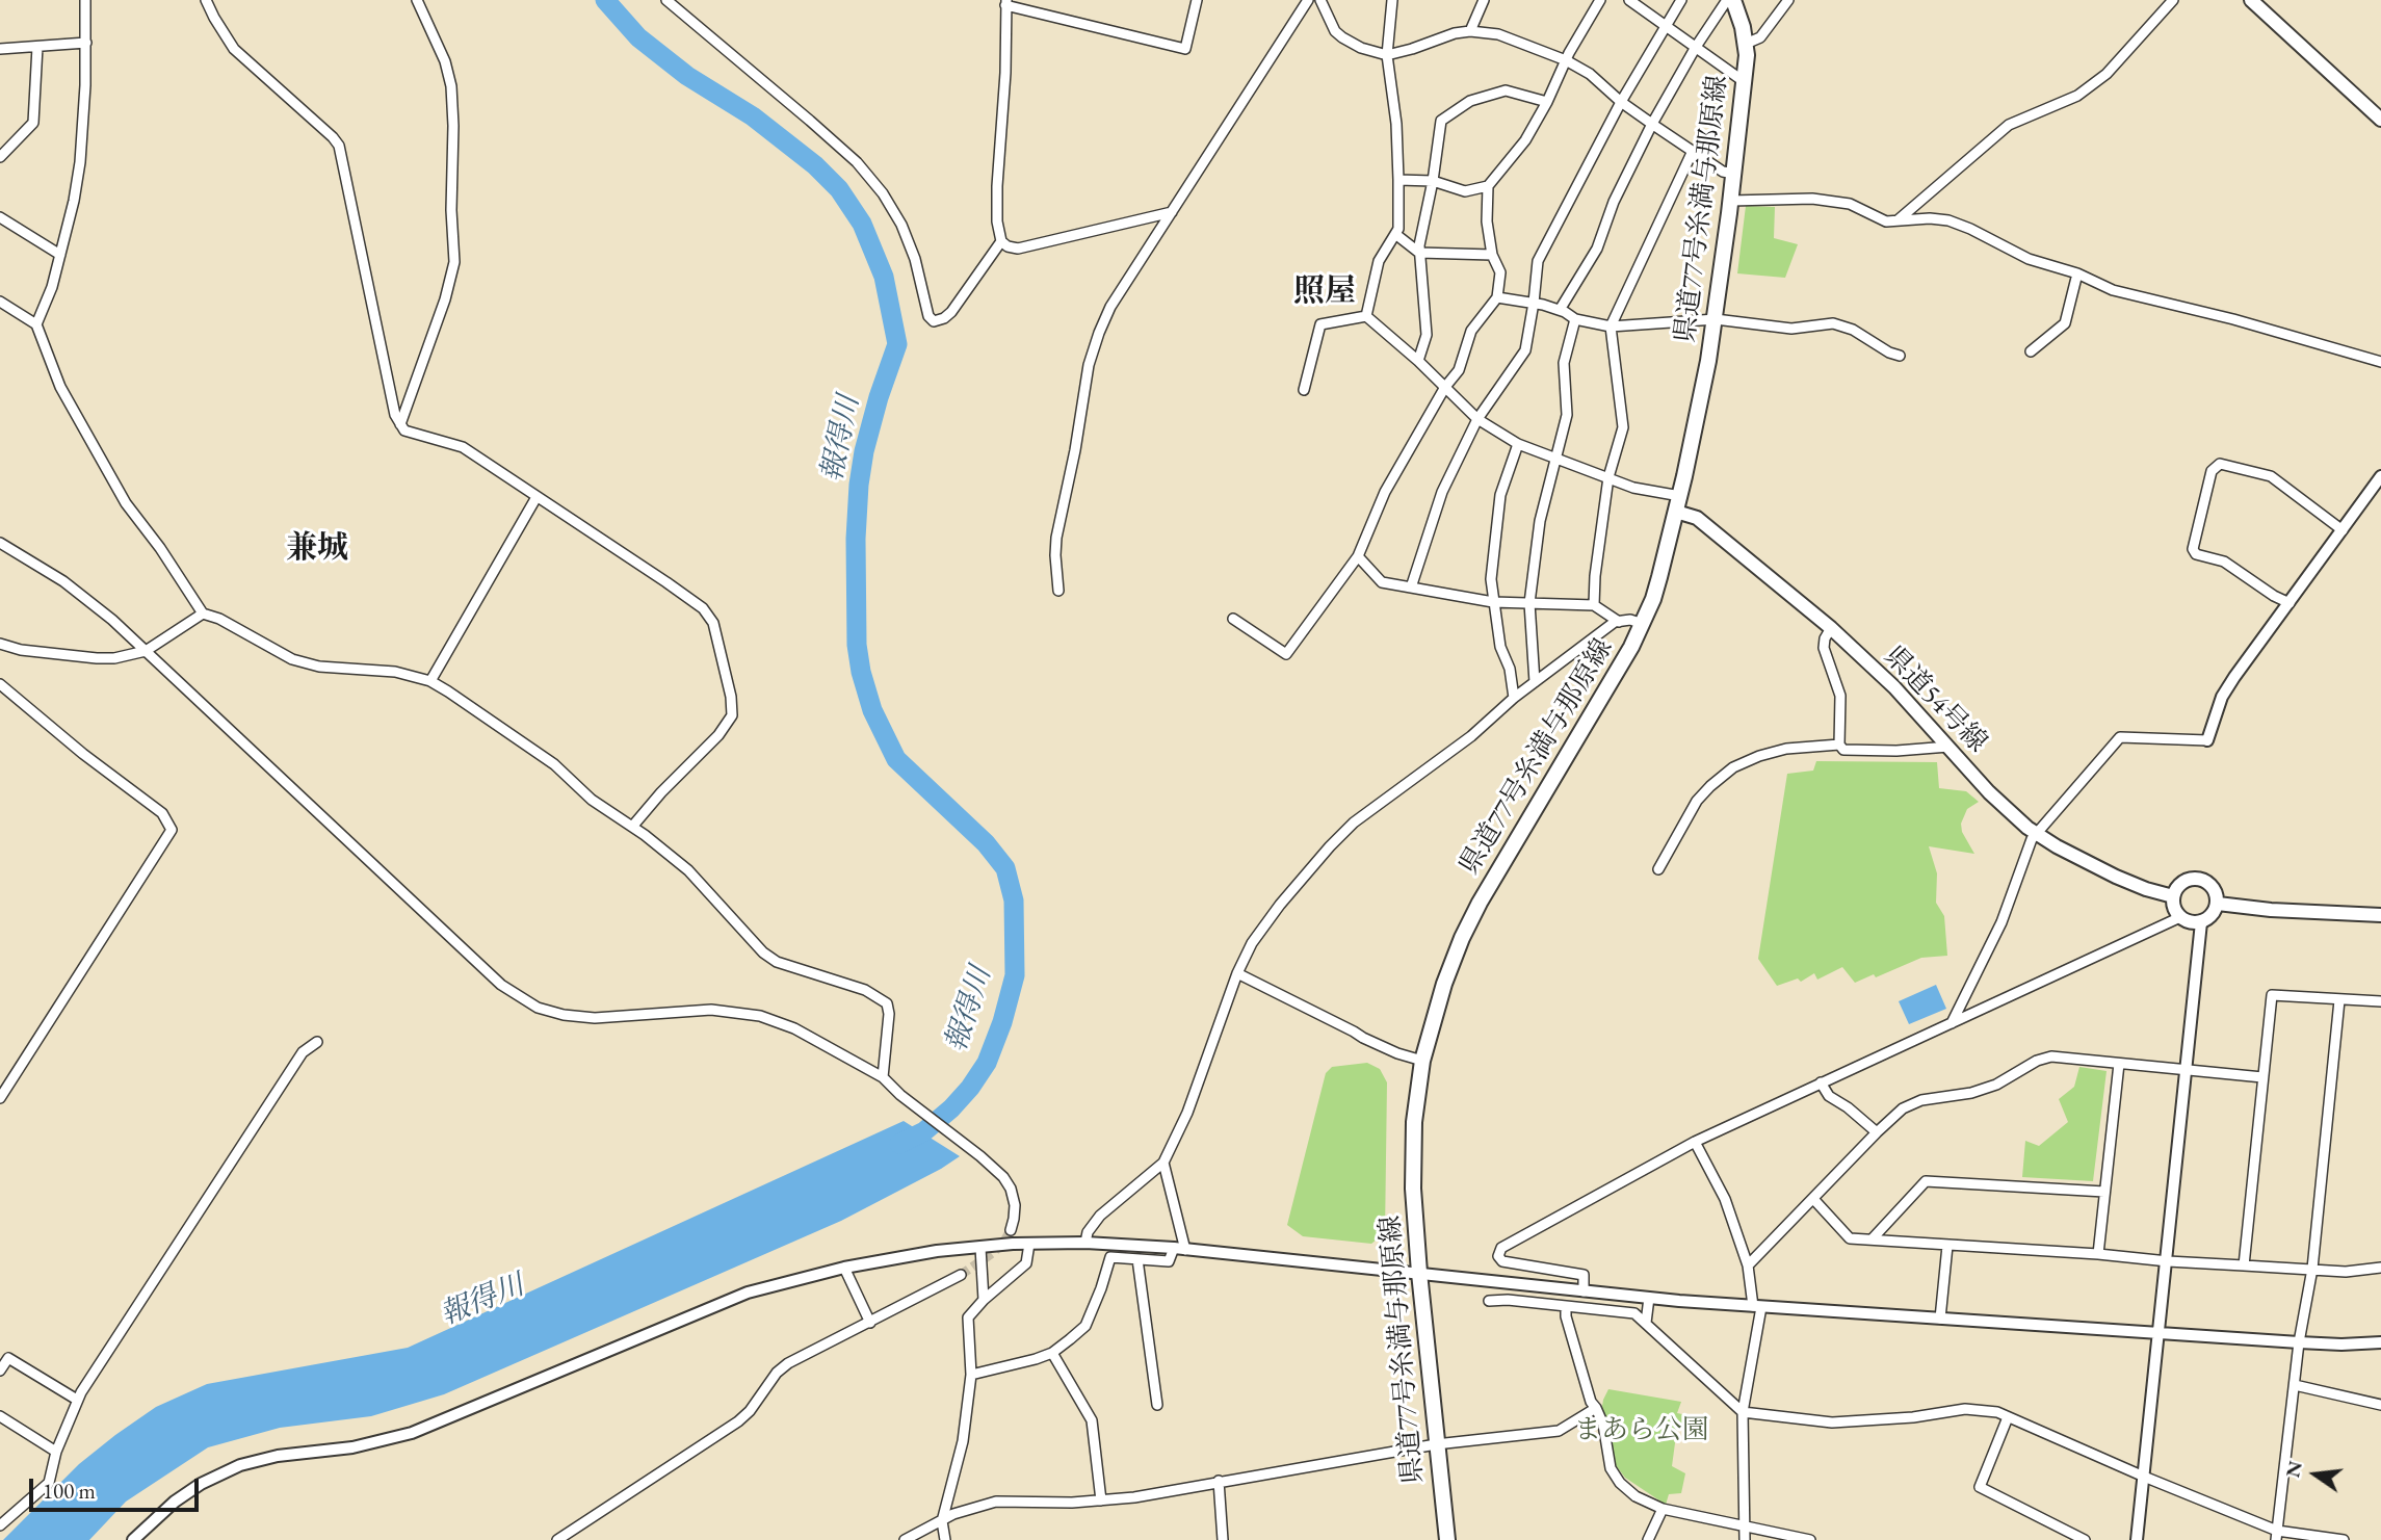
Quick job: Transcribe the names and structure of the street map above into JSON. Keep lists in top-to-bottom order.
{
  "streets": {
    "main road": ["県道77号糸満与那原線", "県道54号線"]
  },
  "crossings": [
    ["県道77号糸満与那原線", "県道54号線"]
  ],
  "districts": ["照屋", "兼城"],
  "water": ["報得川"],
  "parks": ["まあら公園"],
  "scale_bar": "100 m",
  "north": "left"
}
